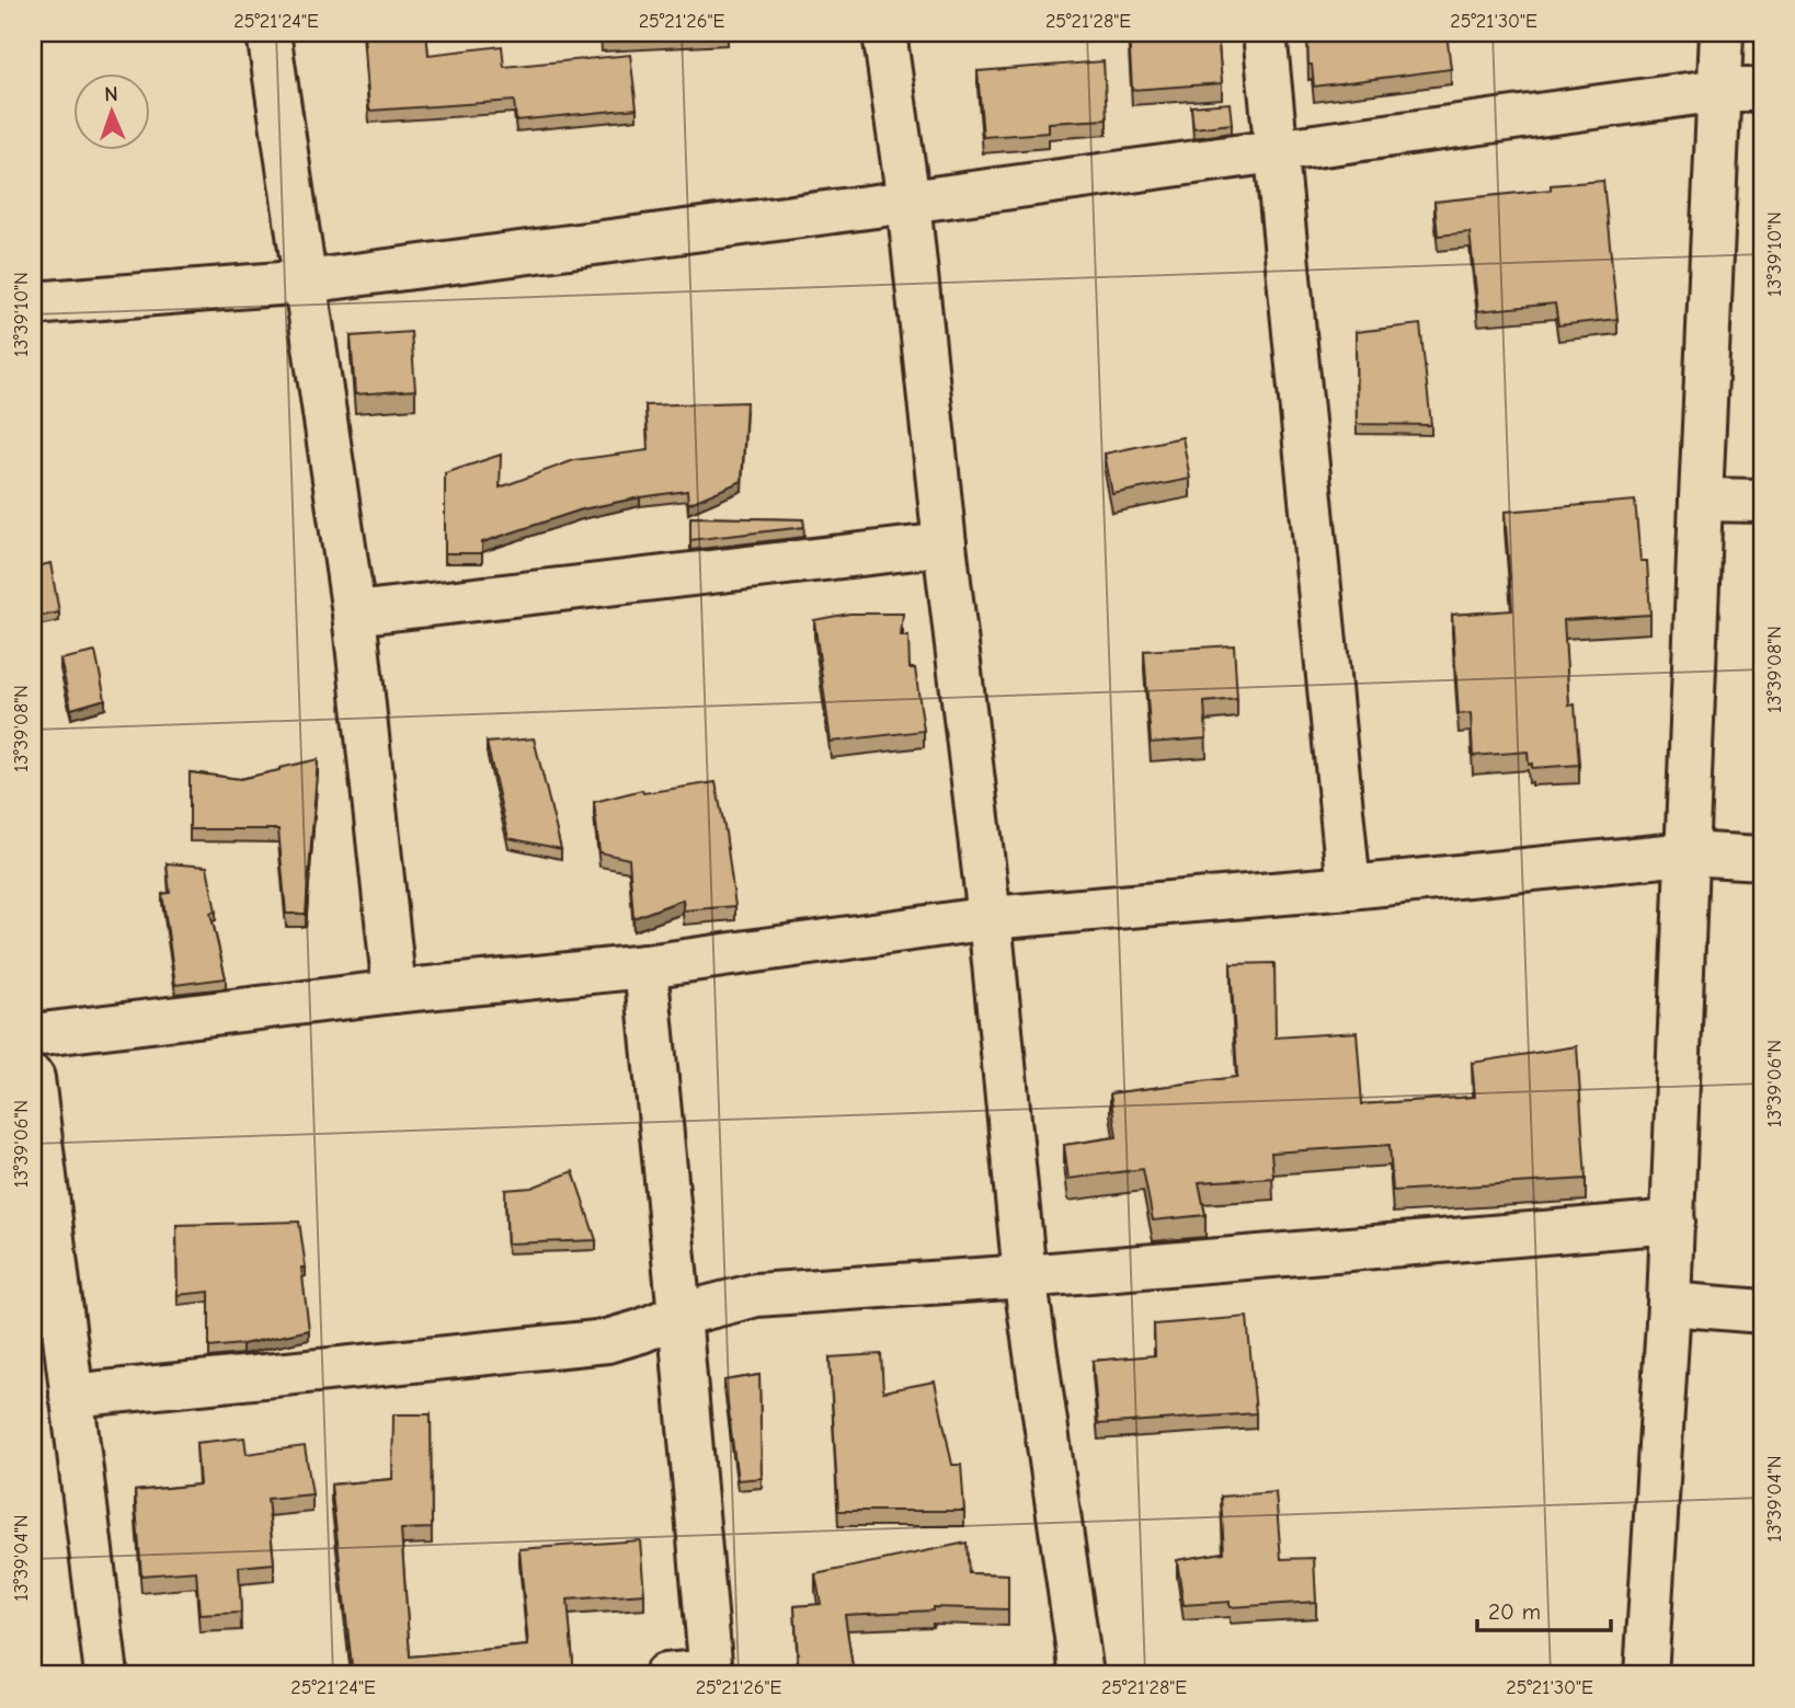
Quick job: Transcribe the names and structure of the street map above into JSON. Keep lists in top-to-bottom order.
{
  "scale_bar": "20 m",
  "north": "top",
  "coordinates": [
    "25°21'24\"E",
    "25°21'26\"E",
    "25°21'28\"E",
    "25°21'30\"E",
    "13°39'10\"N",
    "13°39'08\"N",
    "13°39'06\"N",
    "13°39'04\"N"
  ]
}
